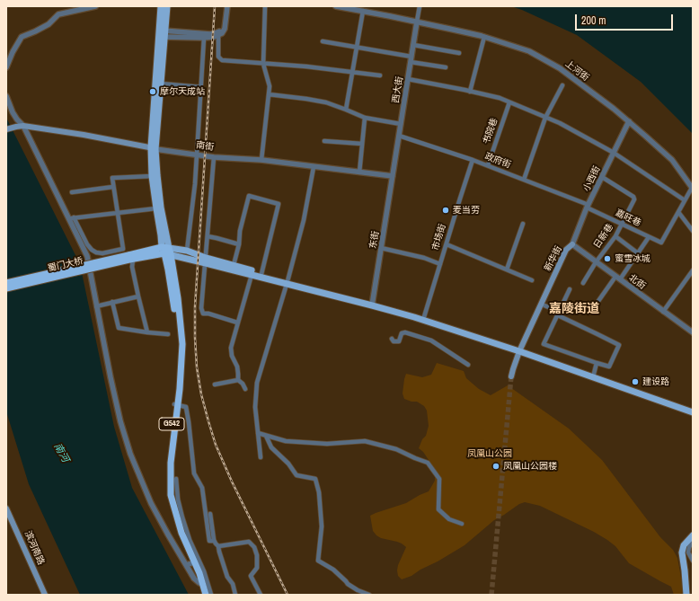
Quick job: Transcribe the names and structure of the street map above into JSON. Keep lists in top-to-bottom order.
{
  "streets": {
    "highway": ["蜀门大桥", "G542"],
    "main road": ["南街", "新华街", "滨河南路"],
    "street": [
      "上河街",
      "西大街",
      "书院巷",
      "政府街",
      "小西街",
      "嘉旺巷",
      "日新巷",
      "市场街",
      "东街",
      "北街"
    ]
  },
  "crossings": [
    ["上河街", "西大街"],
    ["上河街", "小西街"],
    ["西大街", "南街"],
    ["西大街", "政府街"],
    ["西大街", "东街"],
    ["书院巷", "政府街"],
    ["南街", "东街"],
    ["政府街", "小西街"],
    ["政府街", "嘉旺巷"],
    ["政府街", "市场街"],
    ["小西街", "嘉旺巷"],
    ["小西街", "日新巷"],
    ["小西街", "新华街"],
    ["小西街", "北街"],
    ["嘉旺巷", "日新巷"],
    ["日新巷", "北街"],
    ["新华街", "北街"]
  ],
  "districts": ["嘉陵街道"],
  "water": ["南河"],
  "parks": ["凤凰山公园"],
  "places": [
    "摩尔天成站",
    "麦当劳",
    "蜜雪冰城",
    "建设路",
    "凤凰山公园楼"
  ],
  "scale_bar": "200 m"
}
